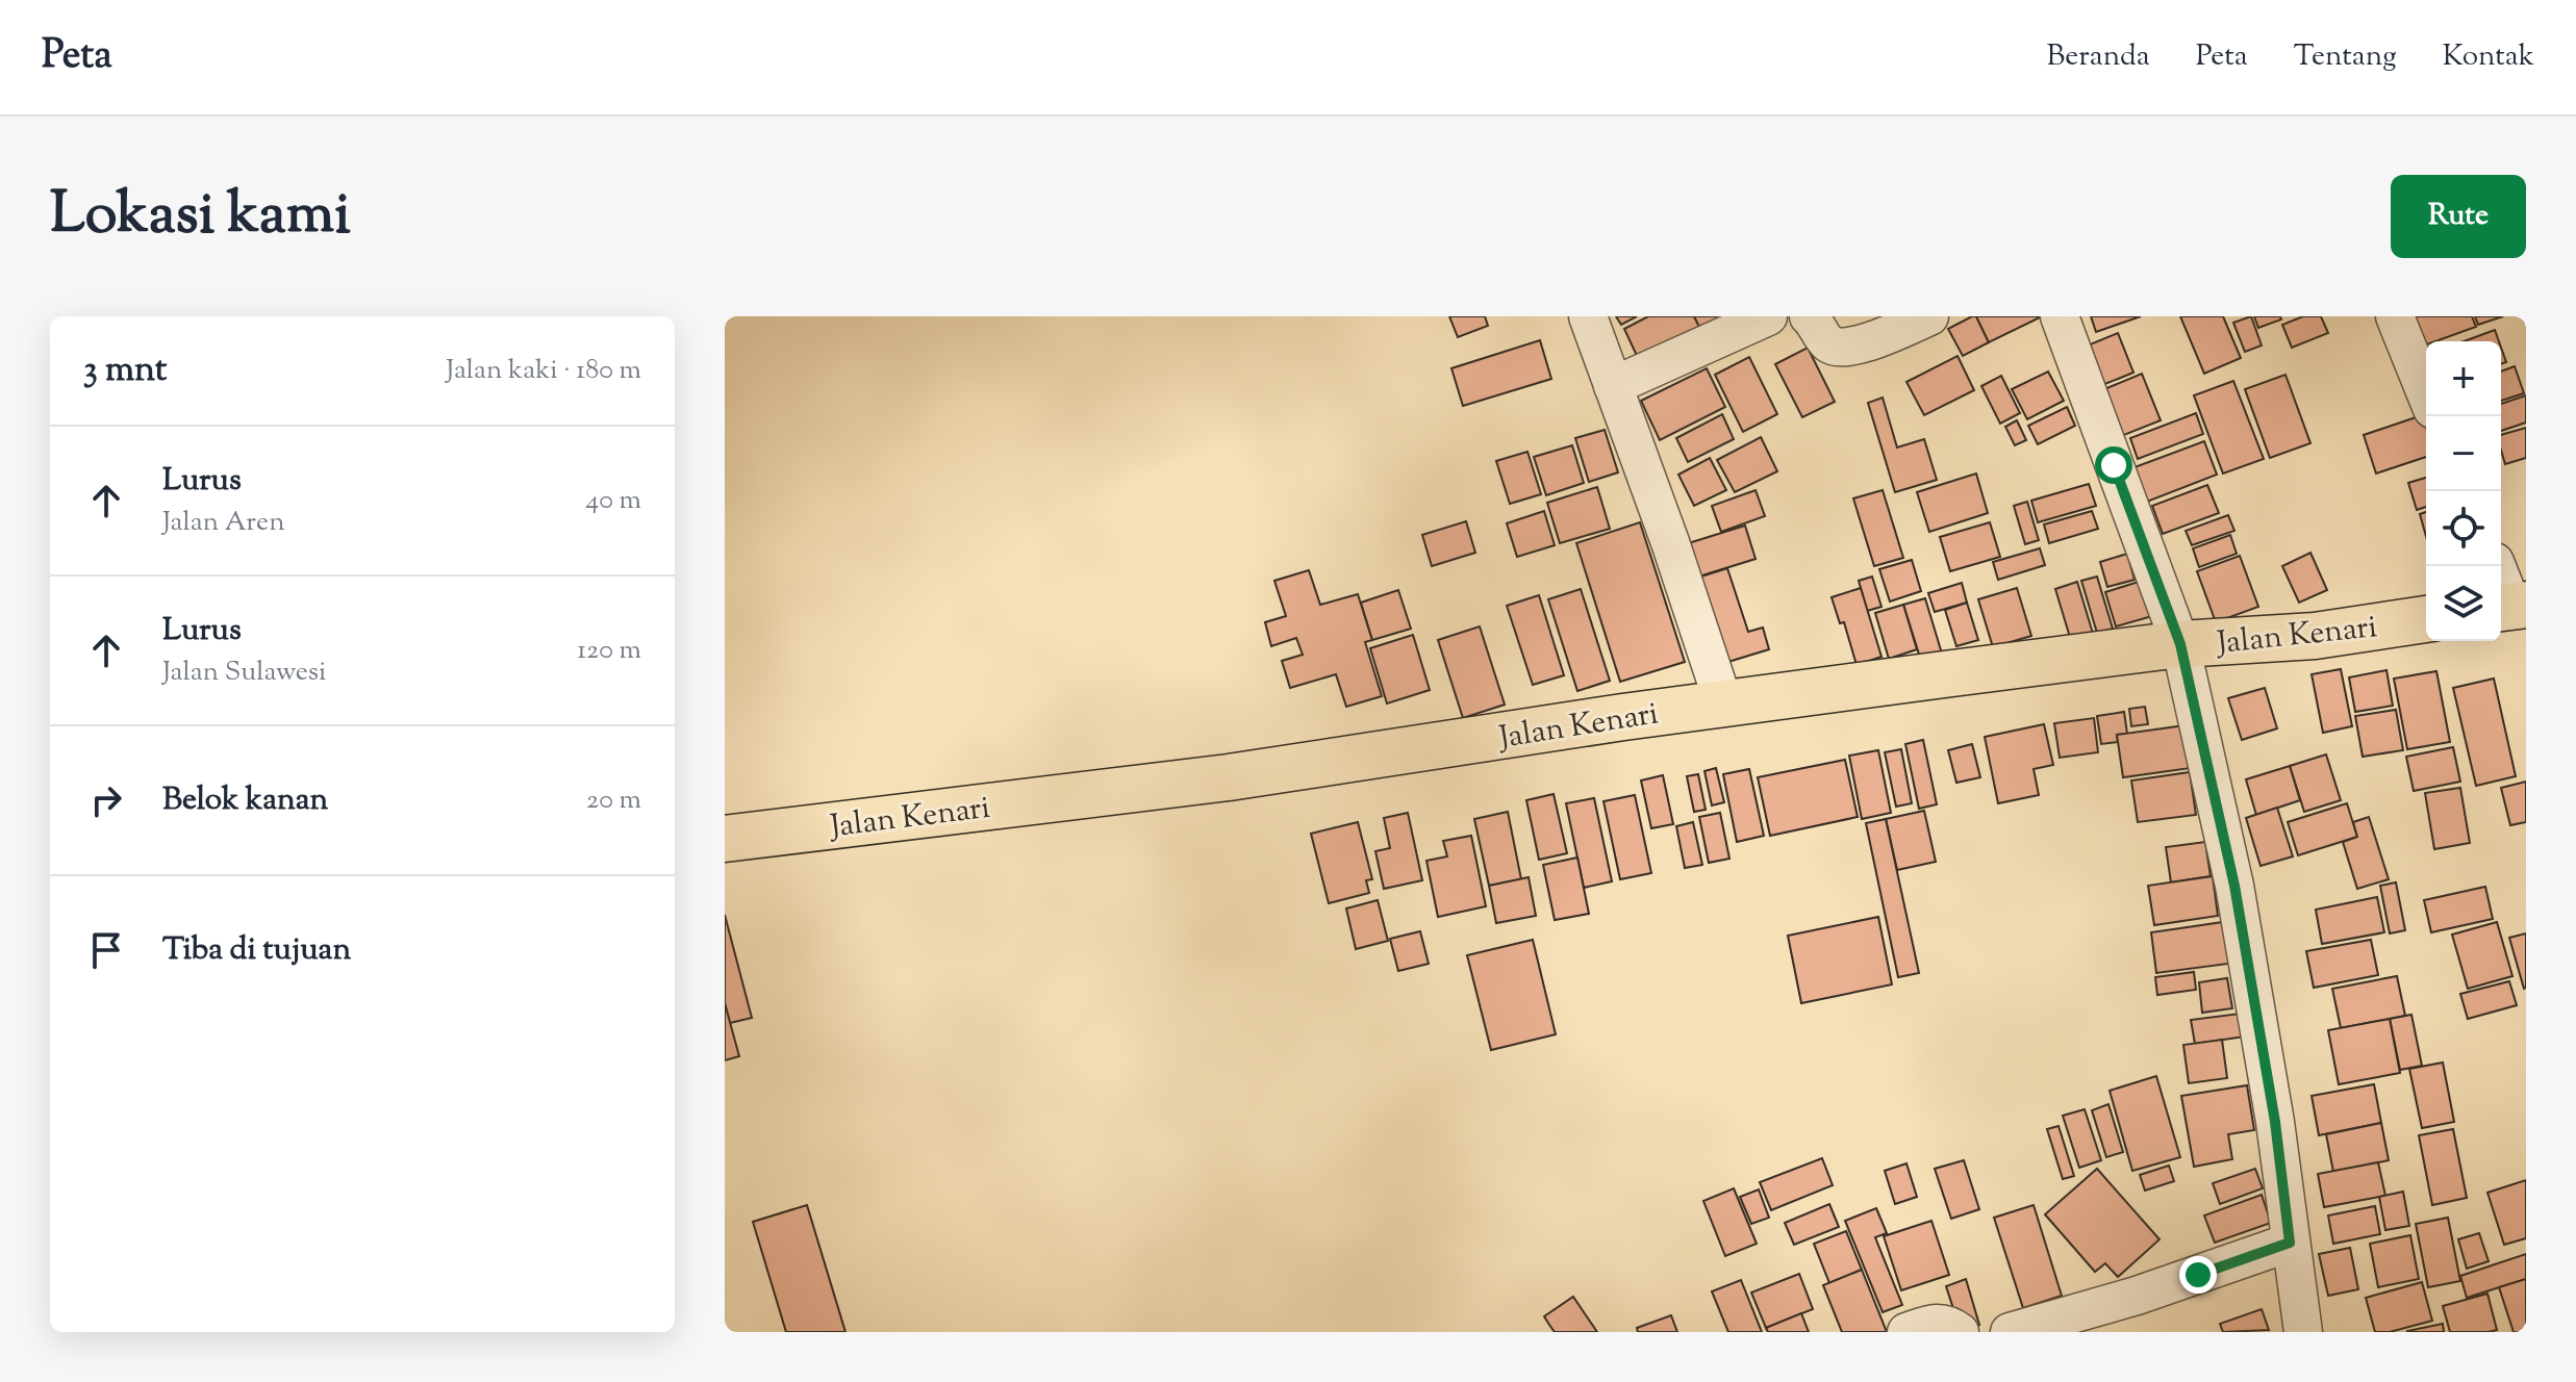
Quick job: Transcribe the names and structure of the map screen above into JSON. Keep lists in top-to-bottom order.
{
  "streets": {
    "highway": ["Jalan Kenari"]
  },
  "page": {
    "header": "Peta",
    "nav": [
      "Beranda",
      "Peta",
      "Tentang",
      "Kontak"
    ],
    "title": "Lokasi kami",
    "buttons": "Rute",
    "heading": ["3 mnt", "Jalan kaki · 180 m"],
    "map_buttons": ["+", "−"],
    "list": [
      ["Lurus", "Jalan Aren", "40 m"],
      ["Lurus", "Jalan Sulawesi", "120 m"],
      ["Belok kanan", "20 m"],
      "Tiba di tujuan"
    ]
  }
}
